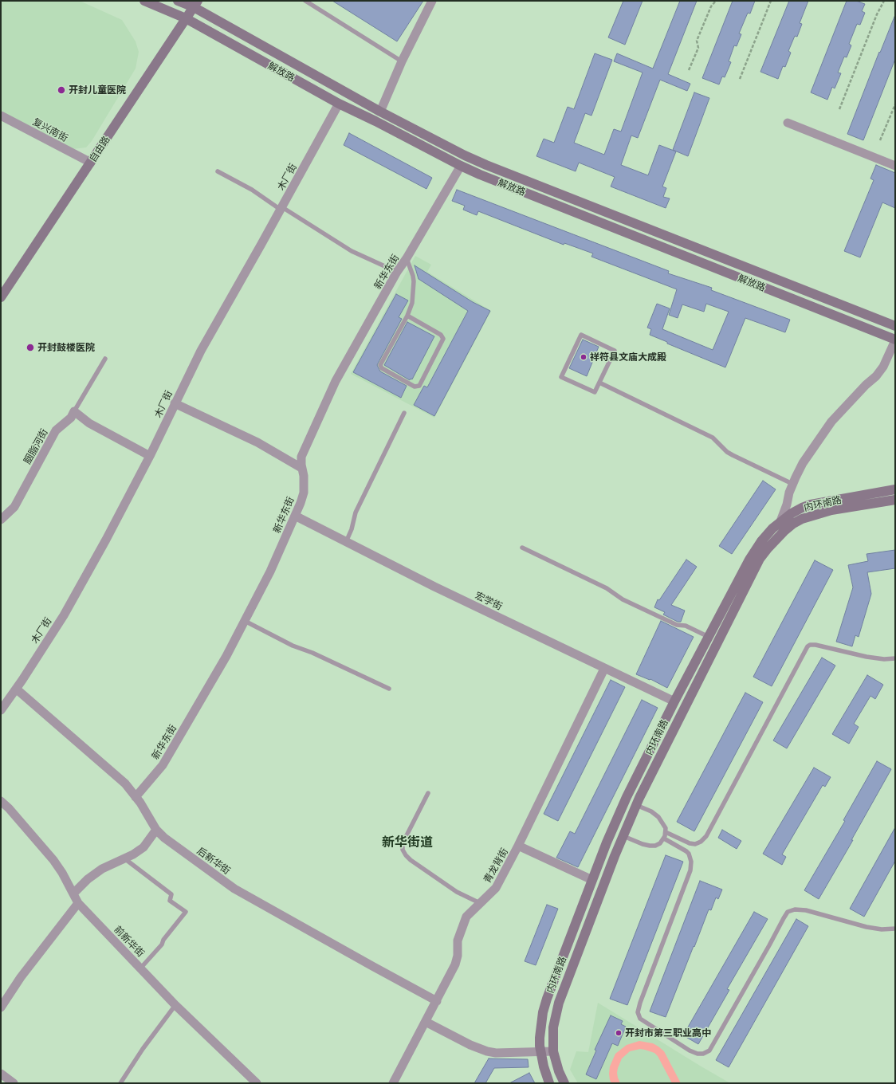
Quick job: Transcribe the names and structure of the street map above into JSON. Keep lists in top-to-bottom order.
{
  "streets": {
    "street": [
      "解放路",
      "复兴南街",
      "自由路",
      "木厂街",
      "新华东街",
      "胭脂河街",
      "内环南路",
      "宏学街",
      "后新华街",
      "青龙背街",
      "前新华街"
    ]
  },
  "crossings": [
    ["解放路", "自由路"],
    ["解放路", "木厂街"],
    ["解放路", "新华东街"],
    ["复兴南街", "自由路"],
    ["木厂街", "后新华街"],
    ["新华东街", "宏学街"],
    ["新华东街", "后新华街"],
    ["内环南路", "宏学街"],
    ["宏学街", "青龙背街"],
    ["后新华街", "青龙背街"]
  ],
  "districts": ["新华街道"],
  "places": [
    "开封儿童医院",
    "开封鼓楼医院",
    "祥符县文庙大成殿",
    "开封市第三职业高中"
  ]
}
